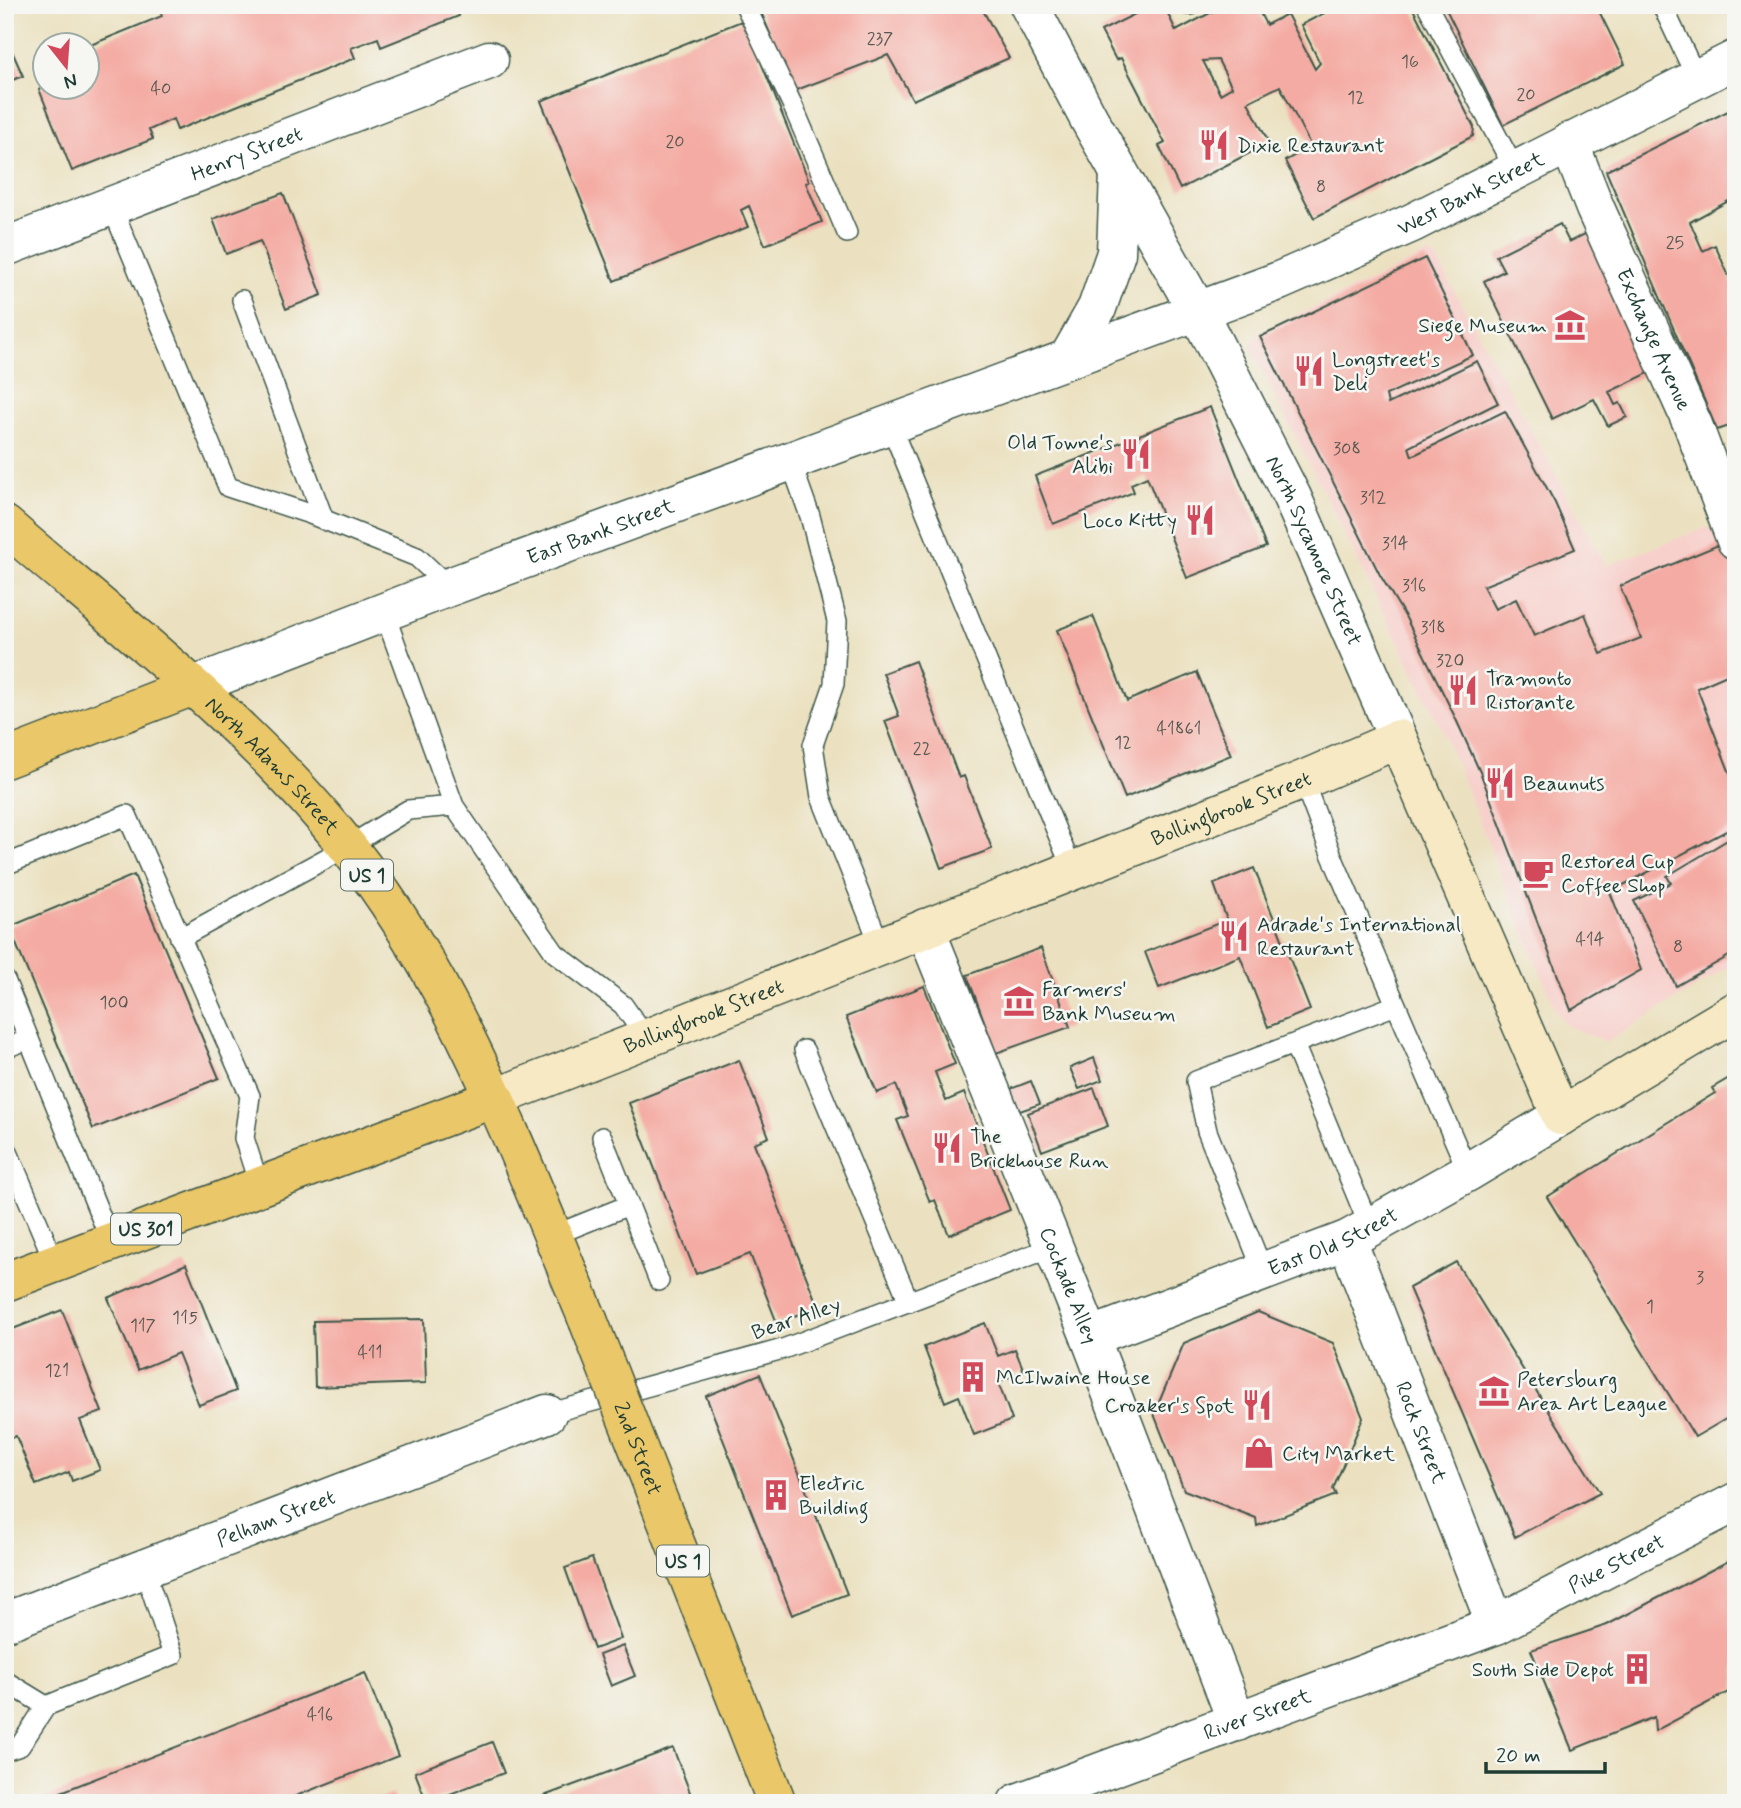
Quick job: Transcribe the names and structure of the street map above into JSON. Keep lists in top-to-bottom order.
{
  "streets": {
    "main road": [
      "East Bank Street",
      "North Sycamore Street",
      "North Adams Street",
      "Bollingbrook Street",
      "US 1",
      "US 301",
      "2nd Street"
    ],
    "street": [
      "Henry Street",
      "West Bank Street",
      "Exchange Avenue",
      "East Old Street",
      "Cockade Alley",
      "Rock Street",
      "Pelham Street",
      "Pike Street",
      "River Street"
    ],
    "lane": ["Bear Alley"]
  },
  "crossings": [
    ["West Bank Street", "Exchange Avenue"],
    ["West Bank Street", "East Bank Street"],
    ["West Bank Street", "North Sycamore Street"],
    ["East Bank Street", "North Sycamore Street"],
    ["East Bank Street", "North Adams Street"],
    ["North Sycamore Street", "Bollingbrook Street"],
    ["North Sycamore Street", "East Old Street"],
    ["North Adams Street", "Bollingbrook Street"],
    ["North Adams Street", "2nd Street"],
    ["Bollingbrook Street", "Cockade Alley"],
    ["Bollingbrook Street", "2nd Street"],
    ["East Old Street", "Cockade Alley"],
    ["East Old Street", "Rock Street"],
    ["Cockade Alley", "Bear Alley"],
    ["Cockade Alley", "River Street"],
    ["Bear Alley", "Pelham Street"],
    ["Rock Street", "Pike Street"],
    ["Rock Street", "River Street"],
    ["Pike Street", "River Street"]
  ],
  "places": {
    "restaurant": [
      "Dixie Restaurant",
      "Longstreet's Deli",
      "Old Towne's Alibi",
      "Loco Kitty",
      "Tramonto Ristorante",
      "Beaunuts",
      "Adrade's International Restaurant",
      "The Brickhouse Run",
      "Croaker's Spot"
    ],
    "museum": ["Siege Museum", "Farmers' Bank Museum", "Petersburg Area Art League"],
    "cafe": ["Restored Cup Coffee Shop"],
    "building": ["McIlwaine House", "Electric Building", "South Side Depot"],
    "shop": ["City Market"]
  },
  "house_numbers": [
    "237",
    "16",
    "40",
    "20",
    "12",
    "20",
    "8",
    "25",
    "308",
    "312",
    "314",
    "316",
    "318",
    "320",
    "41861",
    "12",
    "22",
    "414",
    "8",
    "100",
    "3",
    "1",
    "115",
    "117",
    "411",
    "121",
    "416"
  ],
  "scale_bar": "20 m",
  "north": "bottom"
}
